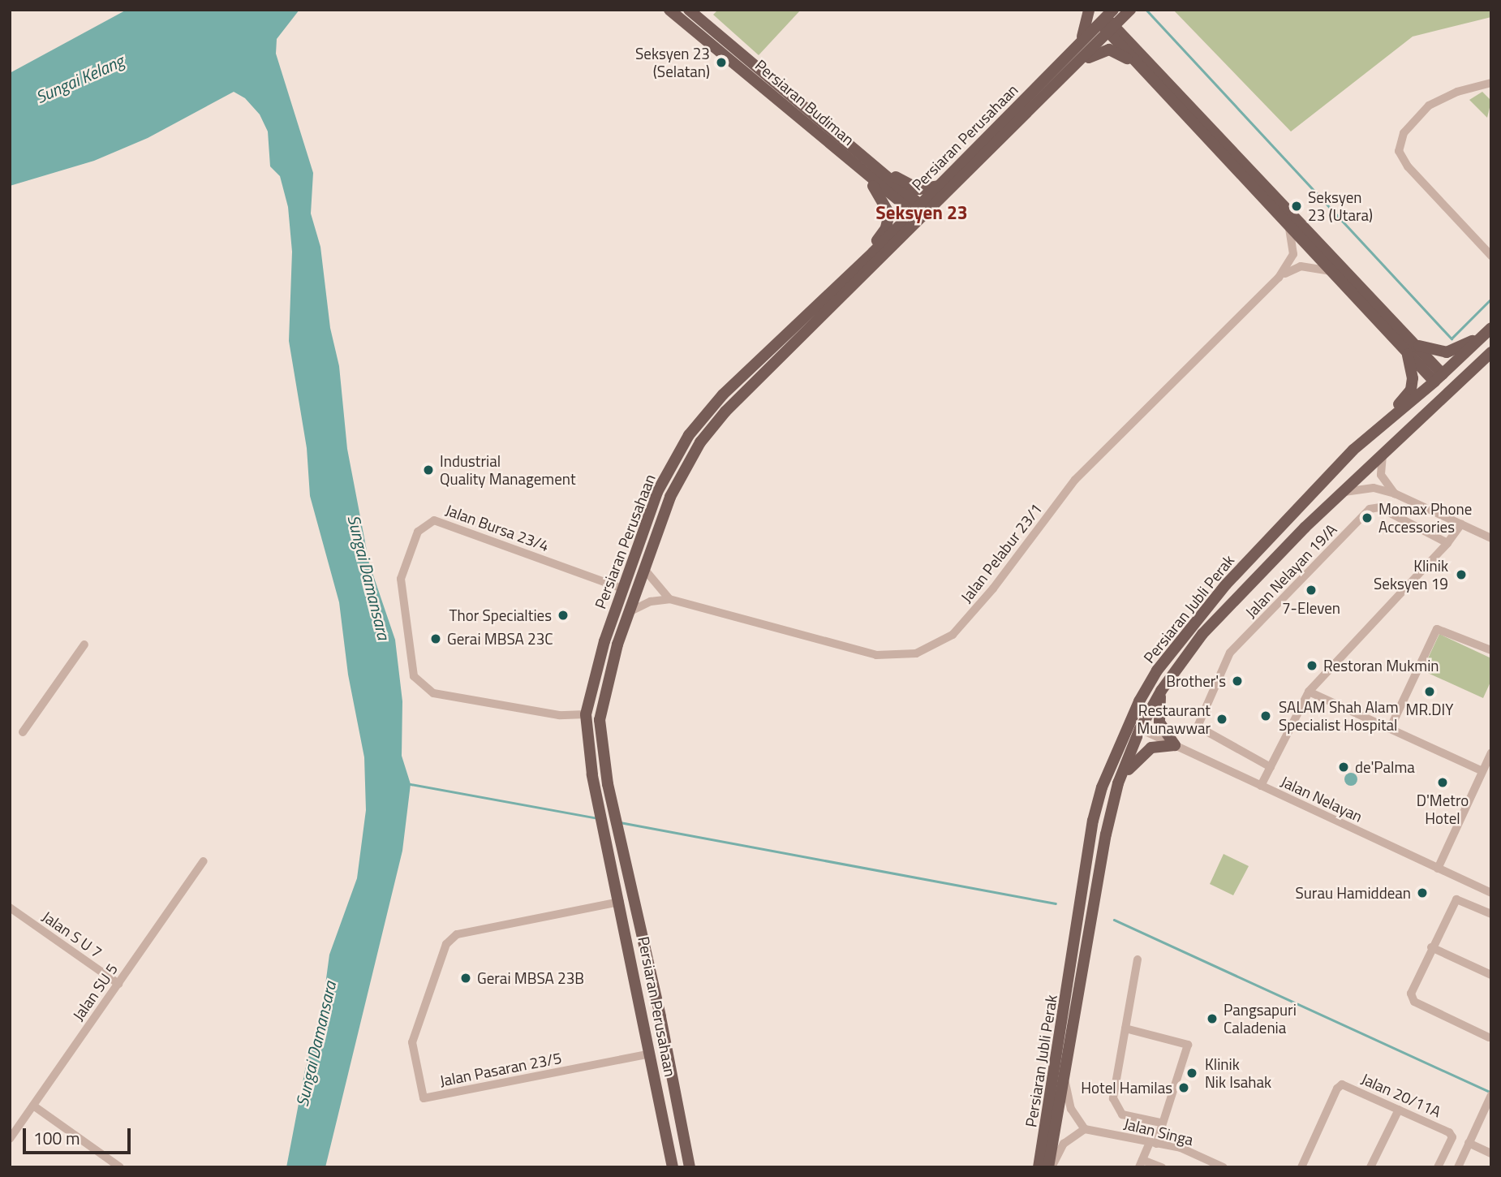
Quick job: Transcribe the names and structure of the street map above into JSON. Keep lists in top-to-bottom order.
{
  "streets": {
    "main road": ["Persiaran Budiman", "Persiaran Perusahaan", "Persiaran Jubli Perak"],
    "street": [
      "Jalan Bursa 23/4",
      "Jalan Pelabur 23/1",
      "Jalan Nelayan 19/A",
      "Jalan Nelayan",
      "Jalan S U 7",
      "Jalan SU 5",
      "Jalan Pasaran 23/5",
      "Jalan 20/11A",
      "Jalan Singa"
    ]
  },
  "crossings": [
    ["Persiaran Budiman", "Persiaran Perusahaan"],
    ["Persiaran Perusahaan", "Jalan Bursa 23/4"],
    ["Persiaran Perusahaan", "Jalan Pelabur 23/1"],
    ["Persiaran Perusahaan", "Persiaran Jubli Perak"],
    ["Persiaran Perusahaan", "Jalan Pasaran 23/5"],
    ["Persiaran Jubli Perak", "Jalan Nelayan"],
    ["Jalan S U 7", "Jalan SU 5"]
  ],
  "districts": ["Seksyen 23"],
  "water": ["Sungai Kelang", "Sungai Damansara"],
  "places": [
    "Seksyen 23 (Selatan)",
    "Seksyen 23 (Utara)",
    "Industrial Quality Management",
    "Momax Phone Accessories",
    "Klinik Seksyen 19",
    "7-Eleven",
    "Thor Specialties",
    "Gerai MBSA 23C",
    "Restoran Mukmin",
    "Brother's",
    "MR.DIY",
    "SALAM Shah Alam Specialist Hospital",
    "Restaurant Munawwar",
    "de'Palma",
    "D'Metro Hotel",
    "Surau Hamiddean",
    "Gerai MBSA 23B",
    "Pangsapuri Caladenia",
    "Klinik Nik Isahak",
    "Hotel Hamilas"
  ],
  "scale_bar": "100 m"
}
